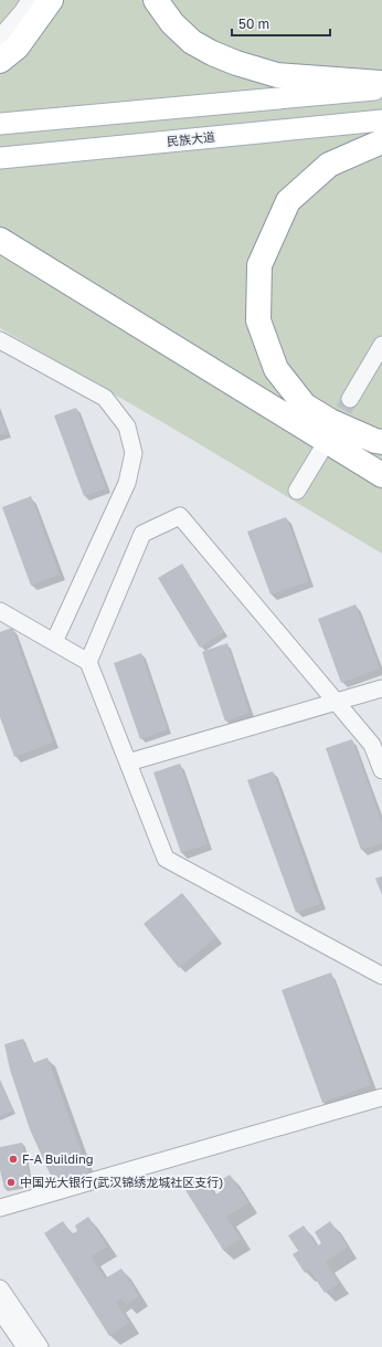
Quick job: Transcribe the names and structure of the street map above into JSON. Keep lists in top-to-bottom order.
{
  "streets": {
    "main road": ["民族大道"]
  },
  "places": ["F-A Building", "中国光大银行(武汉锦绣龙城社区支行)"],
  "scale_bar": "50 m"
}
